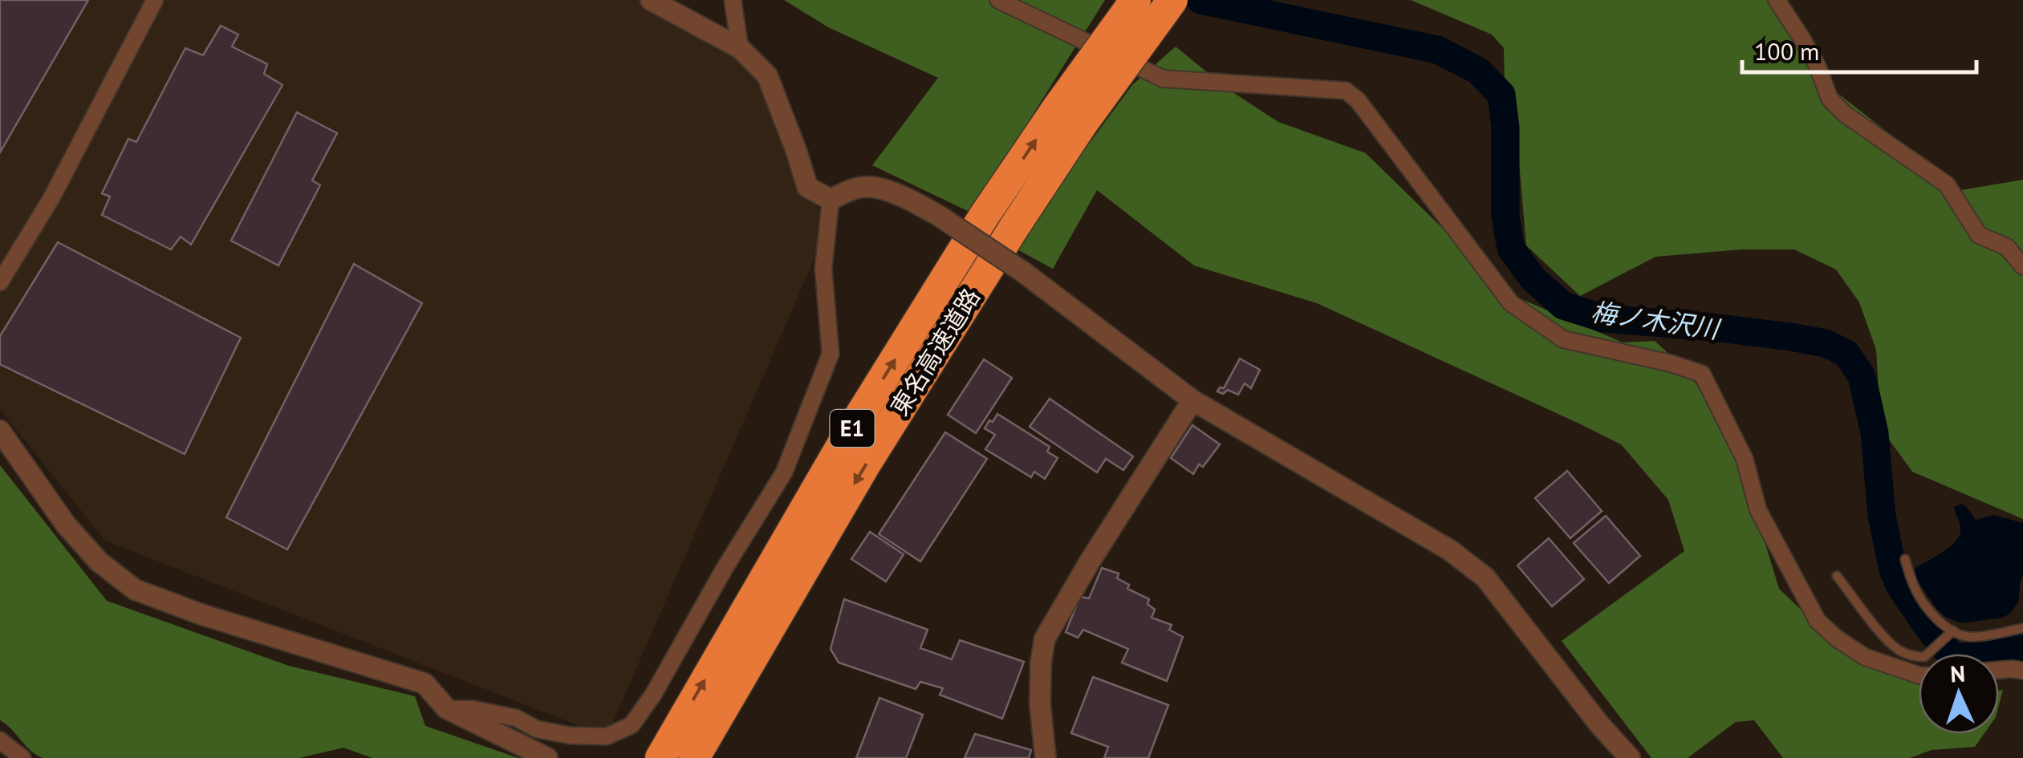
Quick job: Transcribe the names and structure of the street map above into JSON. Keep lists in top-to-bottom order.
{
  "streets": {
    "highway": ["東名高速道路", "E1"]
  },
  "water": ["梅ノ木沢川"],
  "scale_bar": "100 m",
  "north": "top"
}
